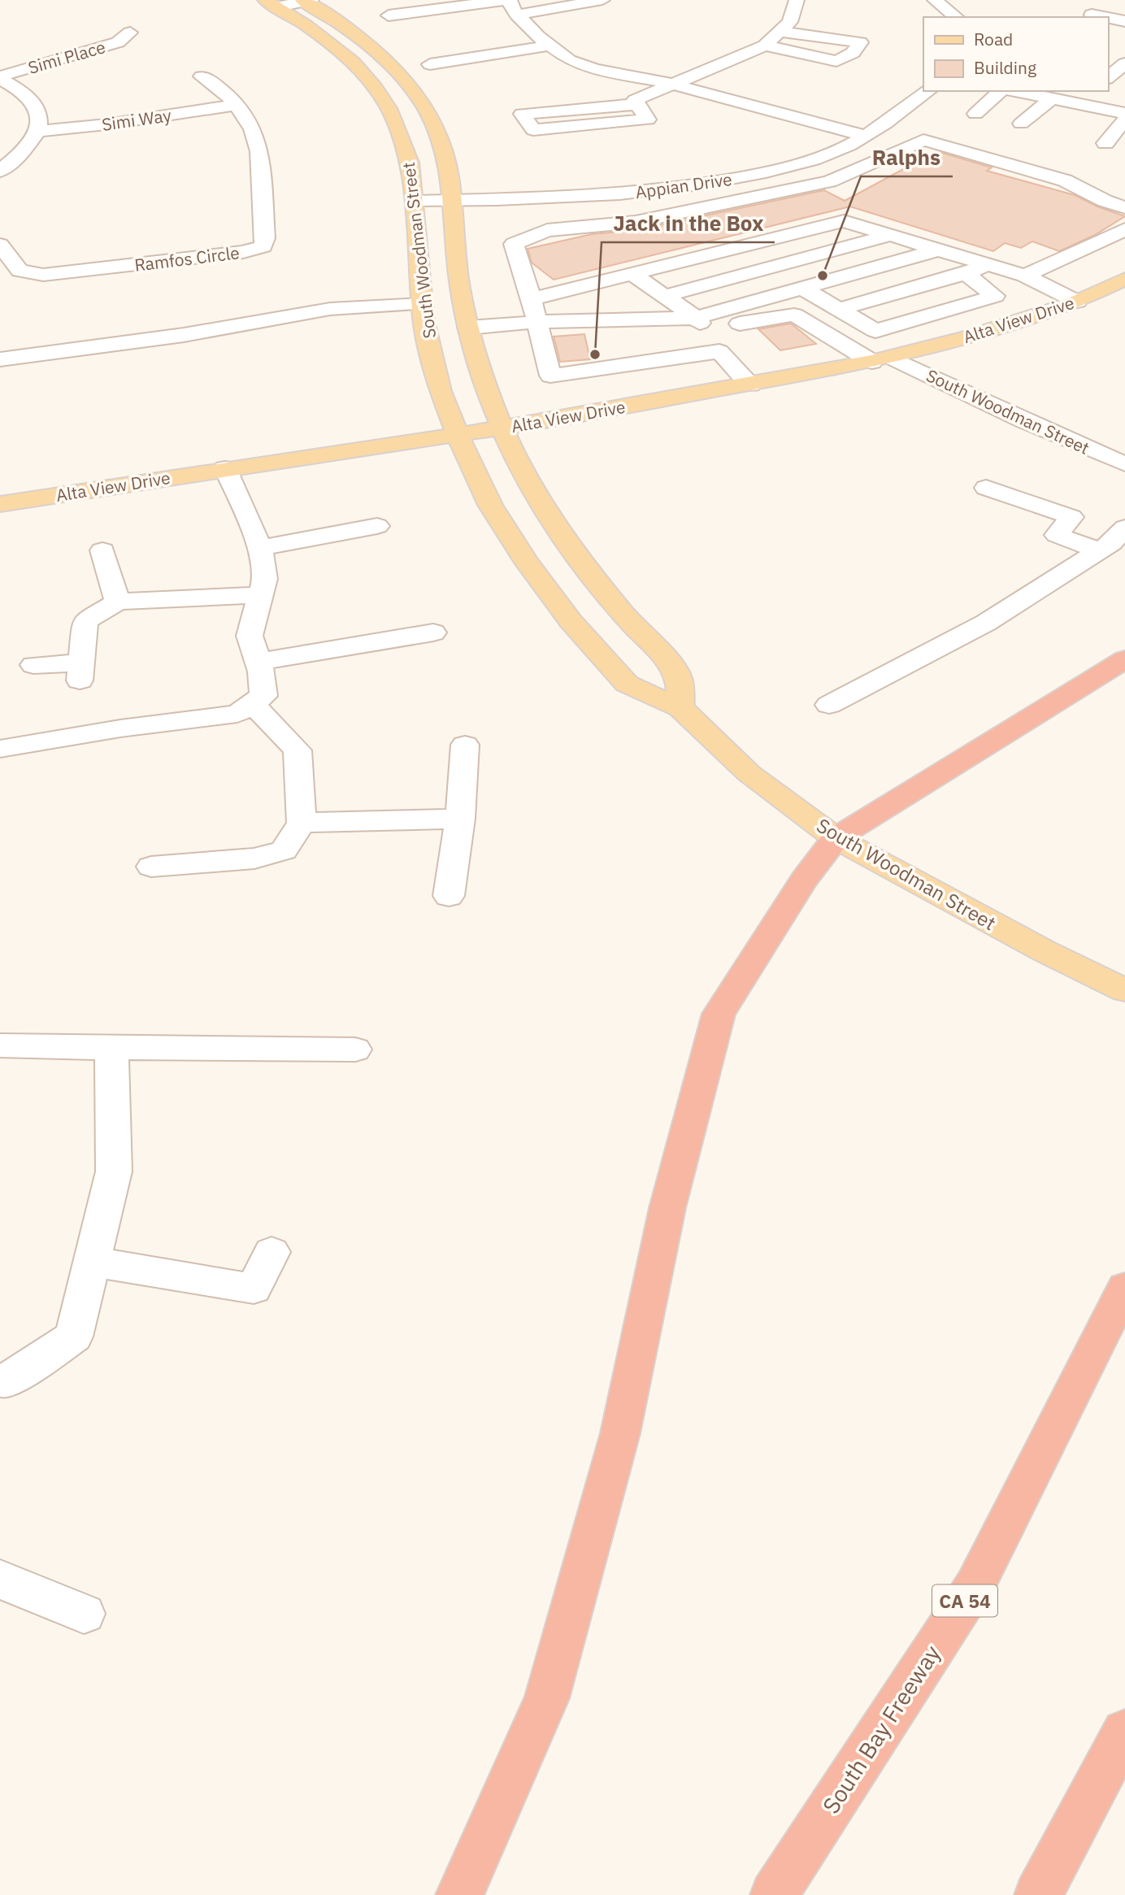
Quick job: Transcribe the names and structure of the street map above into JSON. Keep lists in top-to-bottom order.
{
  "streets": {
    "highway": ["CA 54", "South Bay Freeway"],
    "main road": ["South Woodman Street", "Alta View Drive"],
    "street": [
      "Simi Place",
      "Simi Way",
      "Appian Drive",
      "Ramfos Circle"
    ]
  },
  "crossings": [
    ["Simi Way", "Ramfos Circle"],
    ["Appian Drive", "South Woodman Street"],
    ["South Woodman Street", "Alta View Drive"]
  ],
  "places": ["Ralphs", "Jack in the Box"],
  "legend": ["Road", "Building"]
}
